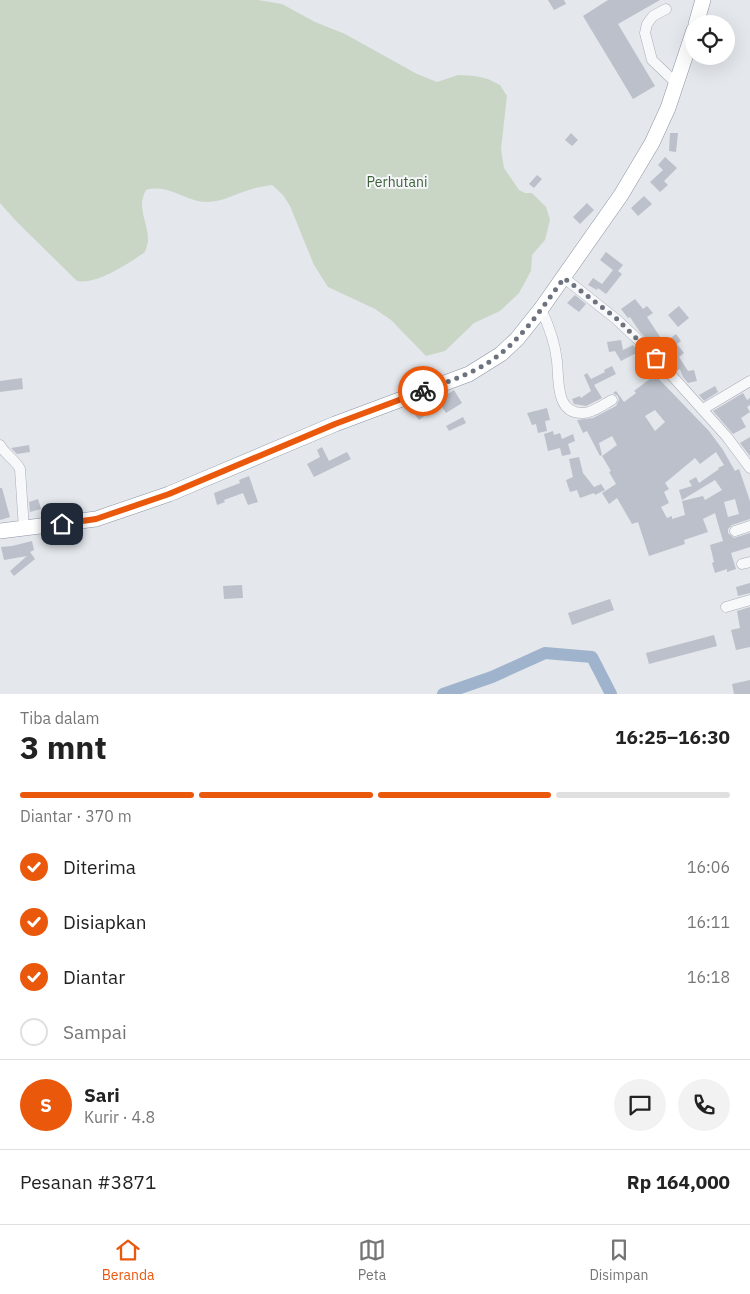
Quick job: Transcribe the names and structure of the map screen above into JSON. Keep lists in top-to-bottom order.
{
  "parks": ["Perhutani"],
  "page": {
    "heading": ["3 mnt", "Tiba dalam", "16:25–16:30"],
    "panel": [
      "Sari",
      "Kurir · 4.8",
      "Pesanan #3871",
      "Rp 164,000"
    ],
    "bar": "Diantar · 370 m",
    "list": [
      ["Diterima", "16:06"],
      ["Disiapkan", "16:11"],
      ["Diantar", "16:18"],
      "Sampai"
    ],
    "round": "S",
    "tabs": ["Beranda", "Peta", "Disimpan"]
  }
}
